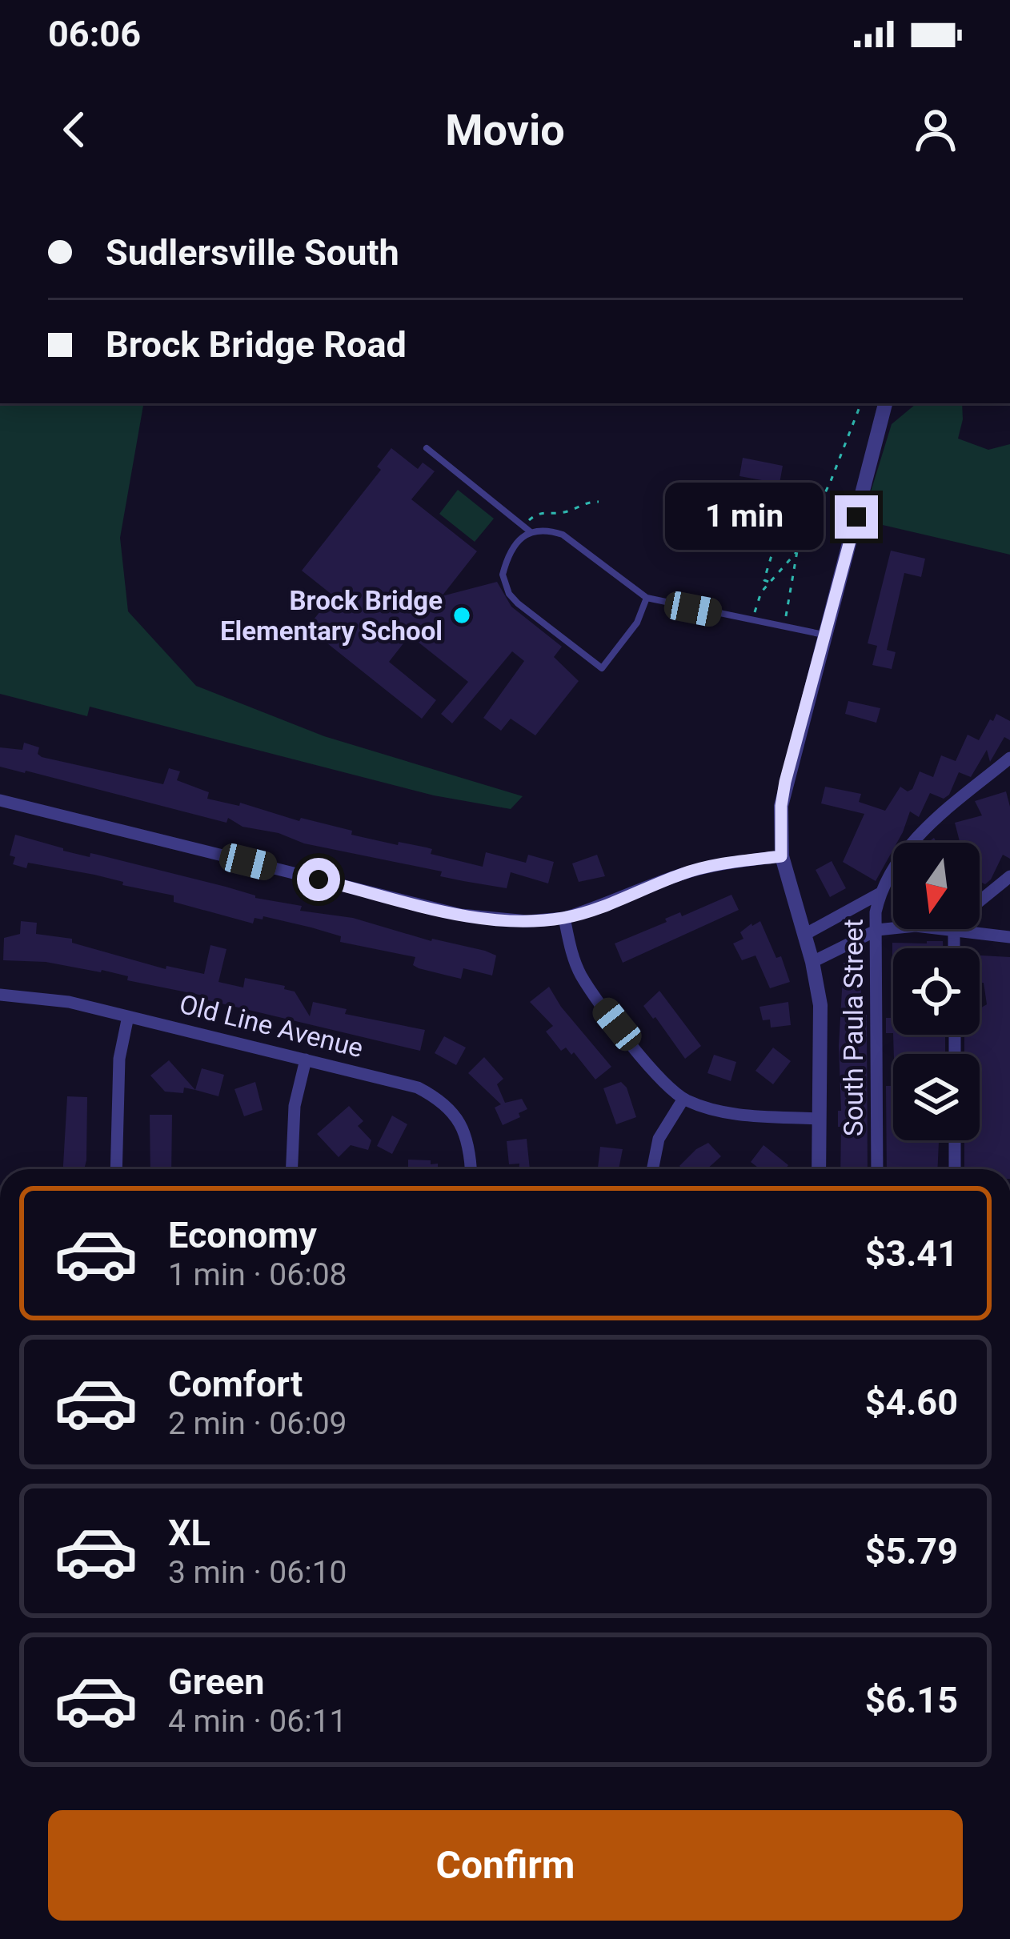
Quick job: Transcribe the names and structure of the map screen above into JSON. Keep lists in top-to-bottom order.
{
  "streets": {
    "street": ["Old Line Avenue", "South Paula Street"]
  },
  "places": ["Brock Bridge Elementary School"],
  "north": "bottom",
  "page": {
    "status": "06:06",
    "header": "Movio",
    "banner": ["Sudlersville South", "Brock Bridge Road"],
    "bubble": "1 min",
    "list": [
      {
        "name": "Economy",
        "note": "1 min · 06:08",
        "value": "$3.41"
      },
      {
        "name": "Comfort",
        "note": "2 min · 06:09",
        "value": "$4.60"
      },
      {
        "name": "XL",
        "note": "3 min · 06:10",
        "value": "$5.79"
      },
      {
        "name": "Green",
        "note": "4 min · 06:11",
        "value": "$6.15"
      }
    ],
    "buttons": "Confirm"
  }
}
